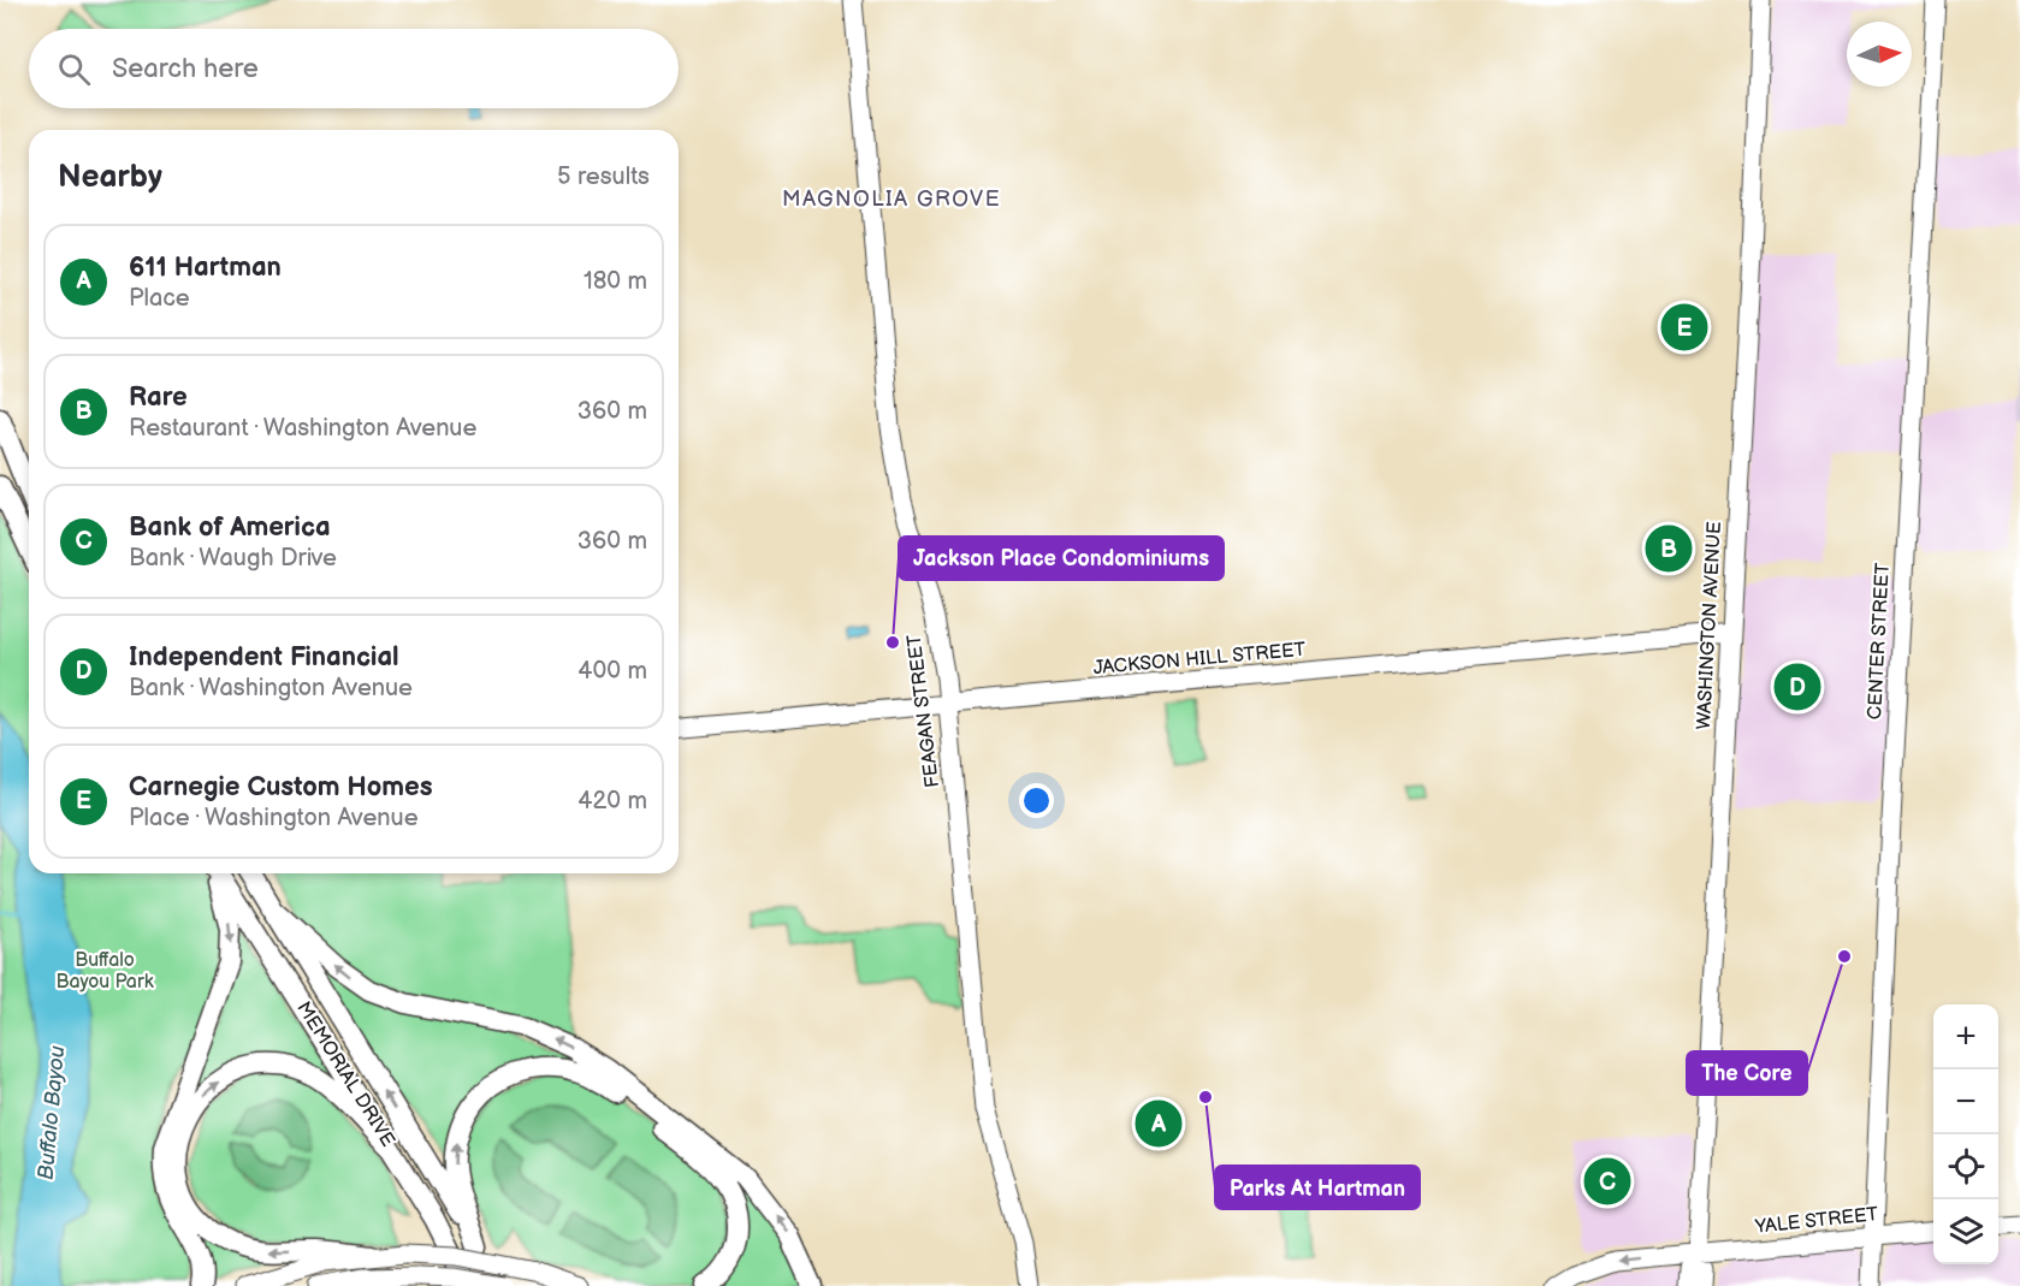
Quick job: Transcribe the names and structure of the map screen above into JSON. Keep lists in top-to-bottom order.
{
  "streets": {
    "main road": ["MEMORIAL DRIVE"],
    "street": [
      "WASHINGTON AVENUE",
      "CENTER STREET",
      "JACKSON HILL STREET",
      "FEAGAN STREET",
      "YALE STREET"
    ]
  },
  "crossings": [
    ["WASHINGTON AVENUE", "JACKSON HILL STREET"],
    ["WASHINGTON AVENUE", "YALE STREET"],
    ["CENTER STREET", "YALE STREET"],
    ["JACKSON HILL STREET", "FEAGAN STREET"]
  ],
  "one_way": ["YALE STREET"],
  "districts": ["MAGNOLIA GROVE"],
  "water": ["Buffalo Bayou"],
  "parks": ["Buffalo Bayou Park"],
  "places": ["Jackson Place Condominiums", "The Core", "Parks At Hartman"],
  "north": "right",
  "page": {
    "search": "Search here",
    "heading": ["Nearby", "5 results"],
    "list": [
      {
        "mark": "A",
        "name": "611 Hartman",
        "note": "Place",
        "value": "180 m"
      },
      {
        "mark": "B",
        "name": "Rare",
        "note": "Restaurant · Washington Avenue",
        "value": "360 m"
      },
      {
        "mark": "C",
        "name": "Bank of America",
        "note": "Bank · Waugh Drive",
        "value": "360 m"
      },
      {
        "mark": "D",
        "name": "Independent Financial",
        "note": "Bank · Washington Avenue",
        "value": "400 m"
      },
      {
        "mark": "E",
        "name": "Carnegie Custom Homes",
        "note": "Place · Washington Avenue",
        "value": "420 m"
      }
    ],
    "pins": [
      "E",
      "B",
      "D",
      "A",
      "C"
    ],
    "map_buttons": ["+", "−"]
  }
}
